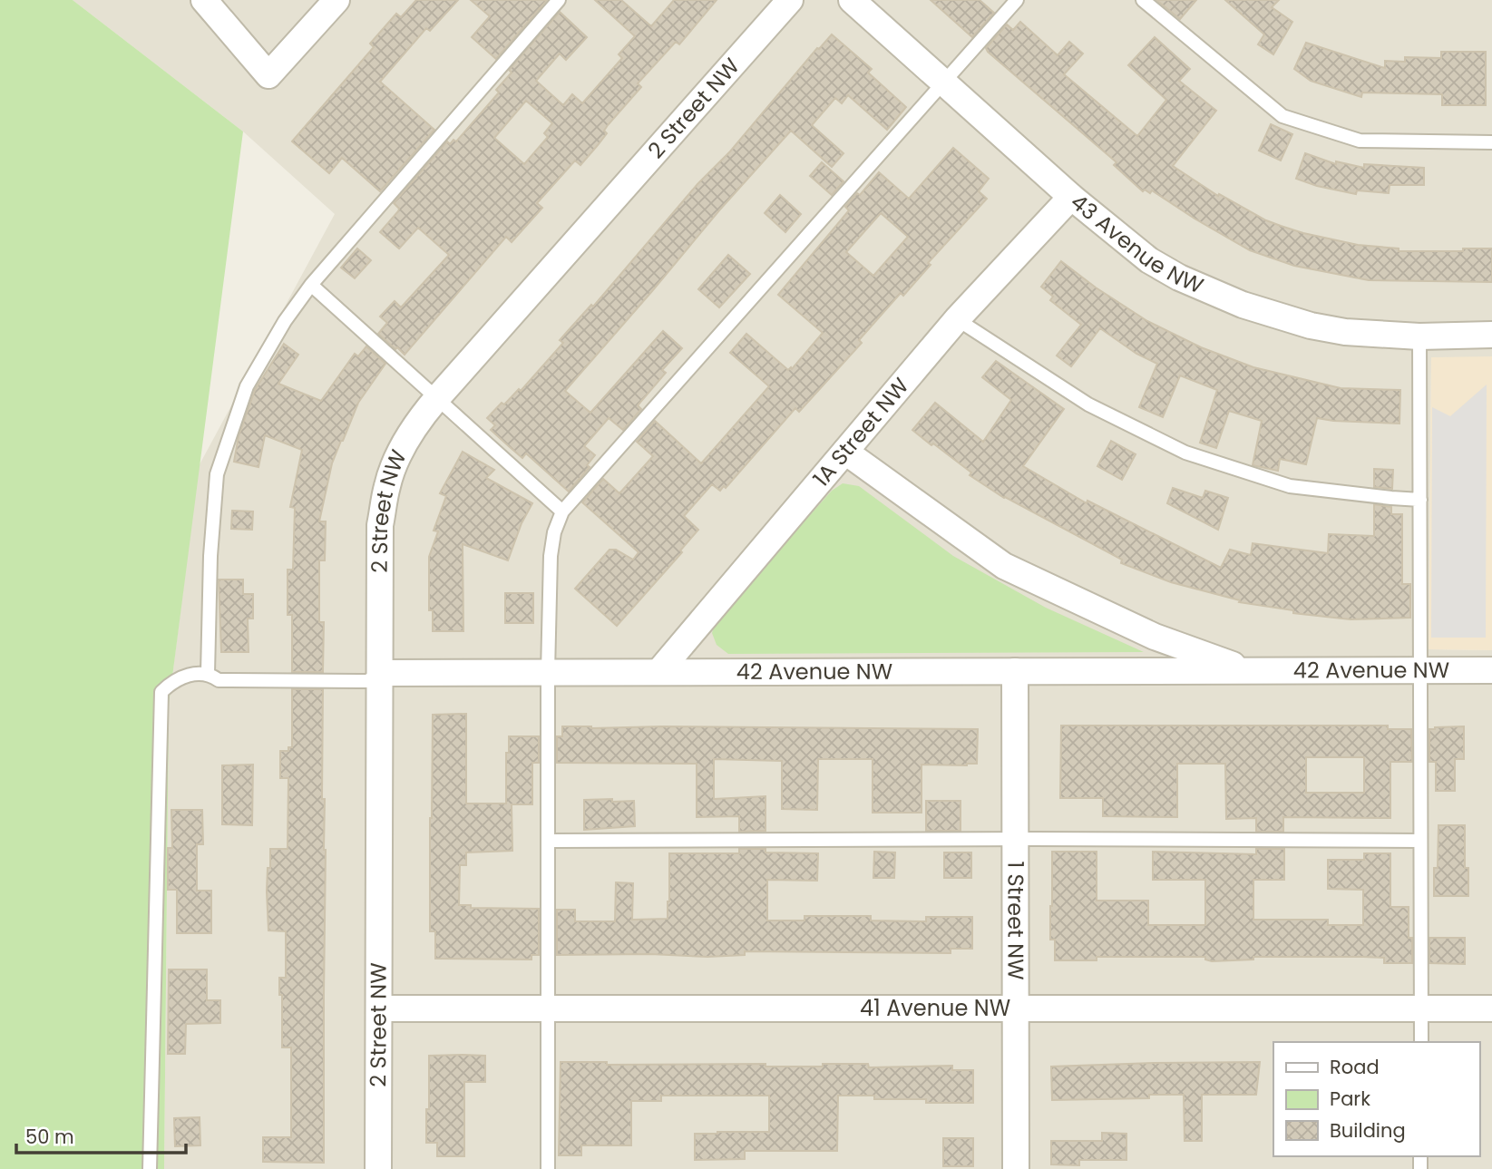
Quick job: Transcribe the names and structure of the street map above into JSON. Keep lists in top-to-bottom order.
{
  "streets": {
    "street": [
      "2 Street NW",
      "43 Avenue NW",
      "1A Street NW",
      "42 Avenue NW",
      "1 Street NW",
      "41 Avenue NW"
    ]
  },
  "crossings": [
    ["2 Street NW", "42 Avenue NW"],
    ["2 Street NW", "41 Avenue NW"],
    ["43 Avenue NW", "1A Street NW"],
    ["1A Street NW", "42 Avenue NW"],
    ["42 Avenue NW", "1 Street NW"],
    ["1 Street NW", "41 Avenue NW"]
  ],
  "legend": ["Road", "Park", "Building"],
  "scale_bar": "50 m"
}
